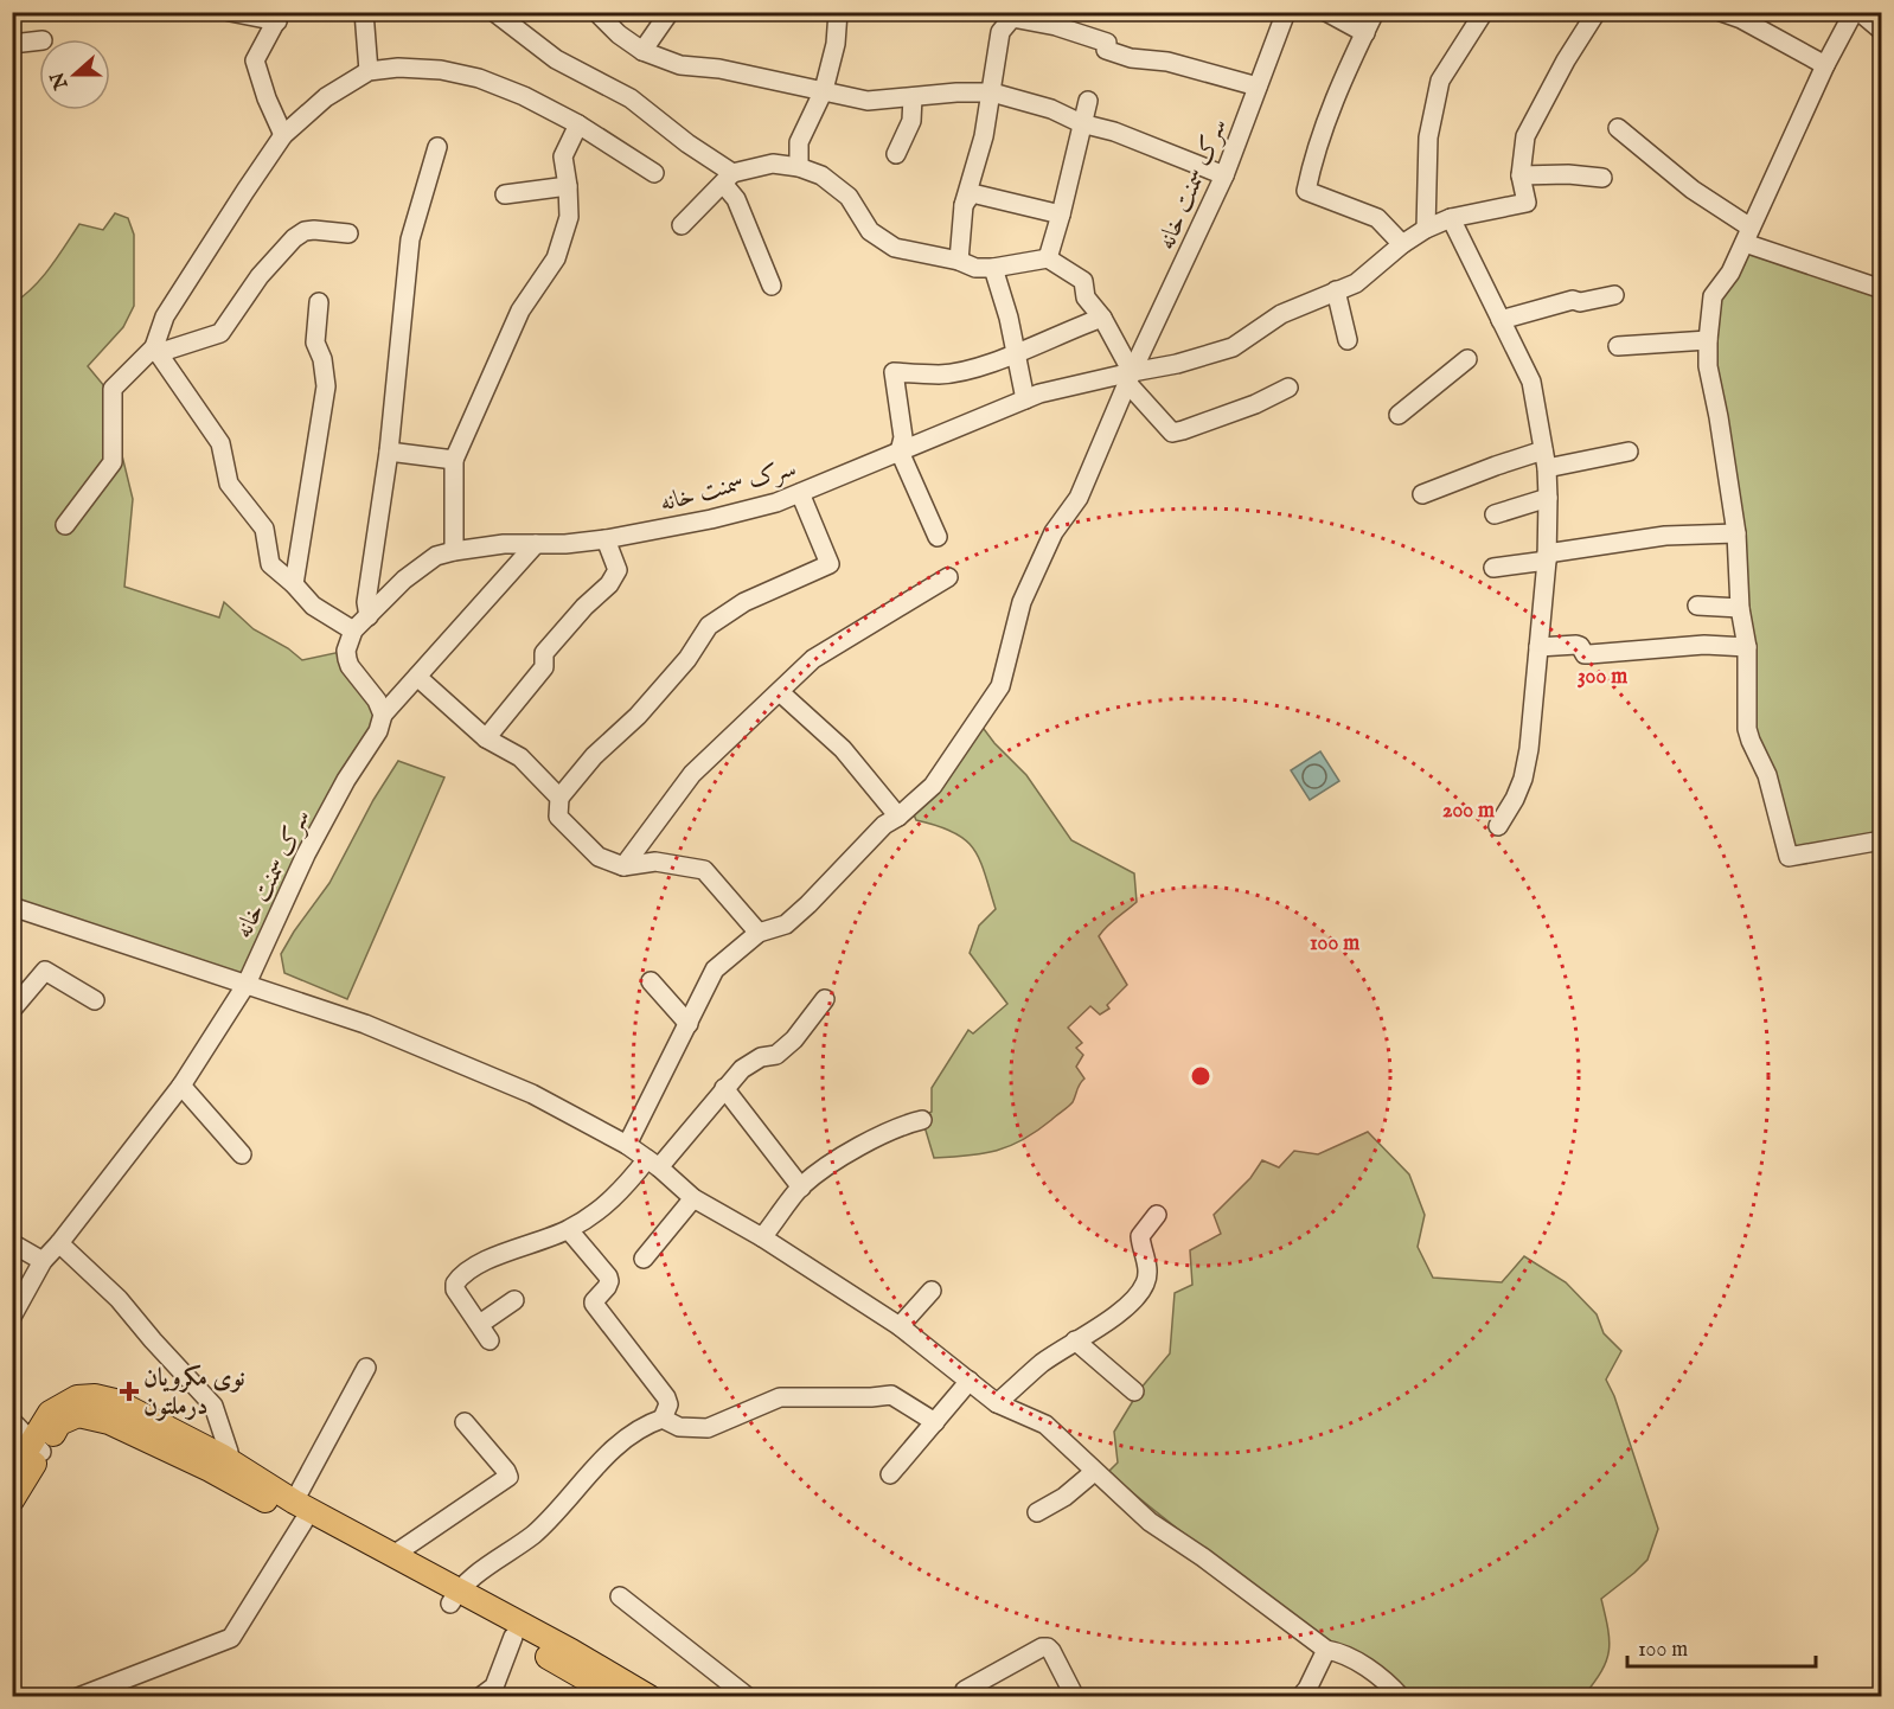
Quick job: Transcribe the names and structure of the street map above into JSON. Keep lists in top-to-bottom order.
{
  "streets": {
    "street": ["سرک سمنت خانه"]
  },
  "places": {
    "health": ["نوی مکرویان درملتون"]
  },
  "scale_bar": "100 m",
  "north": "left",
  "rings": ["300 m", "200 m", "100 m"]
}
